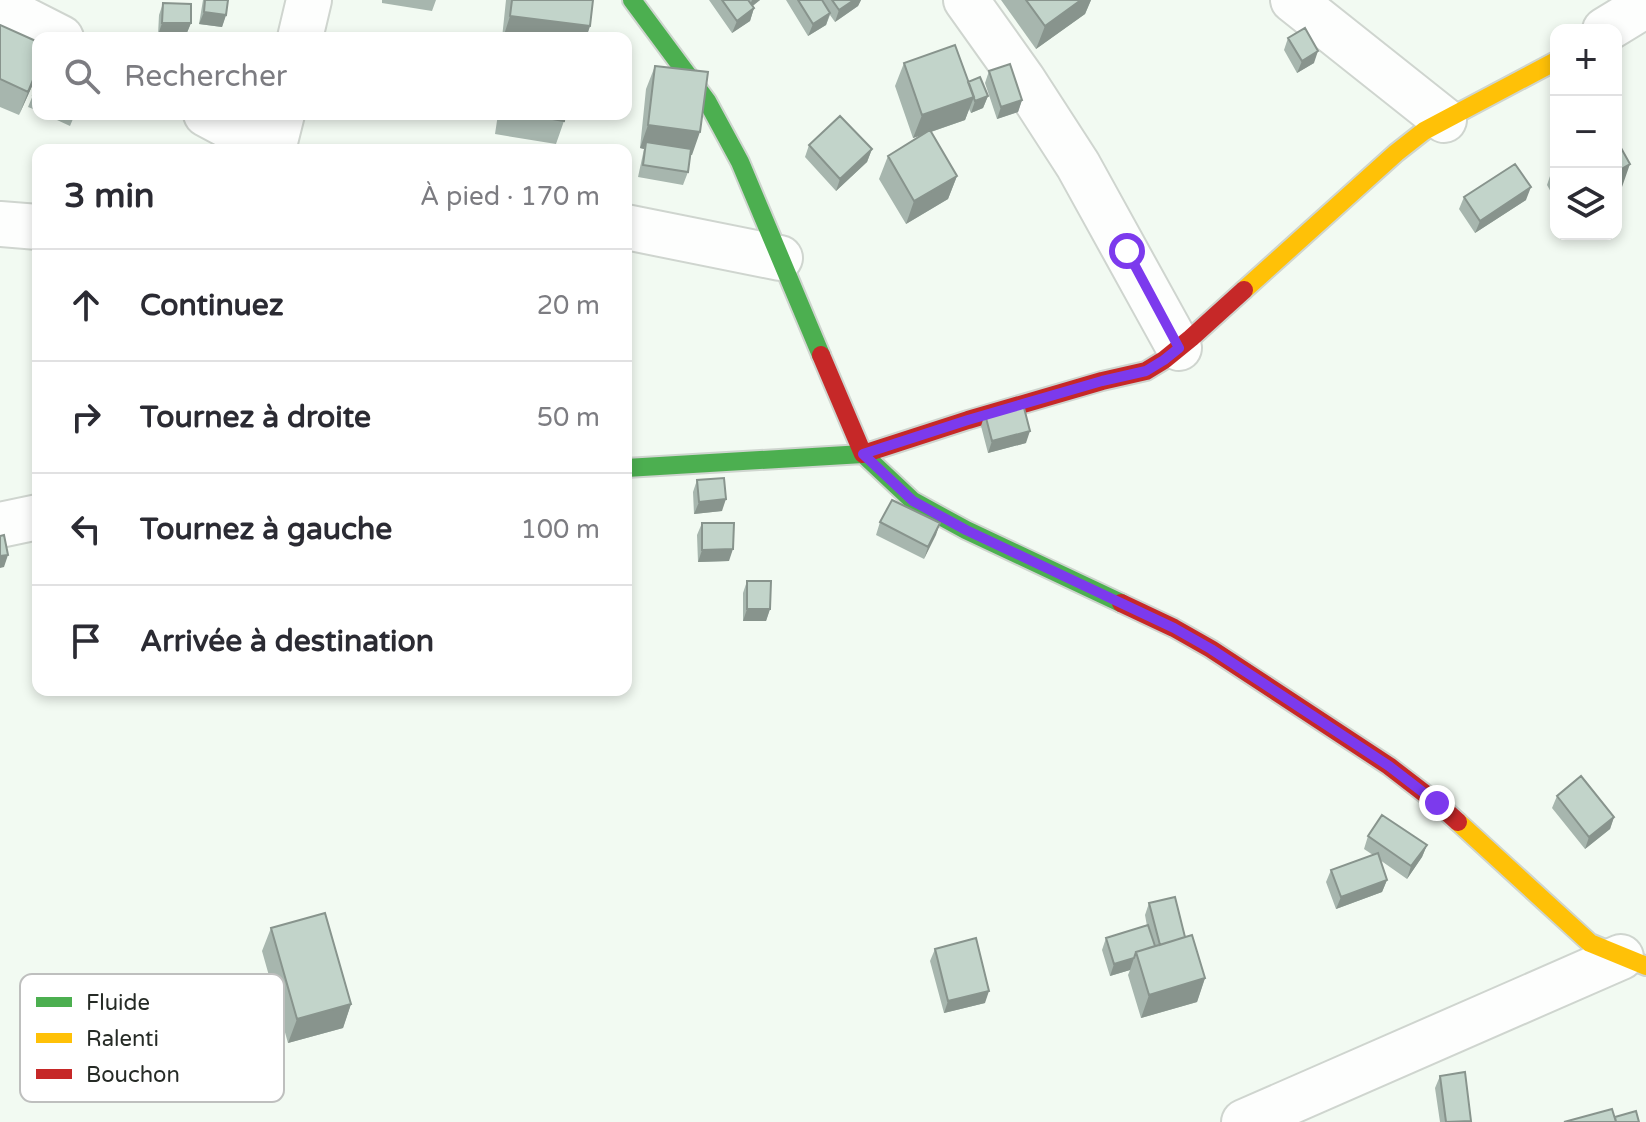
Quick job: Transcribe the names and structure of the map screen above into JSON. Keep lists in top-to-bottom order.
{
  "legend": ["Fluide", "Ralenti", "Bouchon"],
  "page": {
    "map_buttons": ["+", "−"],
    "search": "Rechercher",
    "heading": ["3 min", "À pied · 170 m"],
    "list": [
      ["Continuez", "20 m"],
      ["Tournez à droite", "50 m"],
      ["Tournez à gauche", "100 m"],
      "Arrivée à destination"
    ]
  }
}
